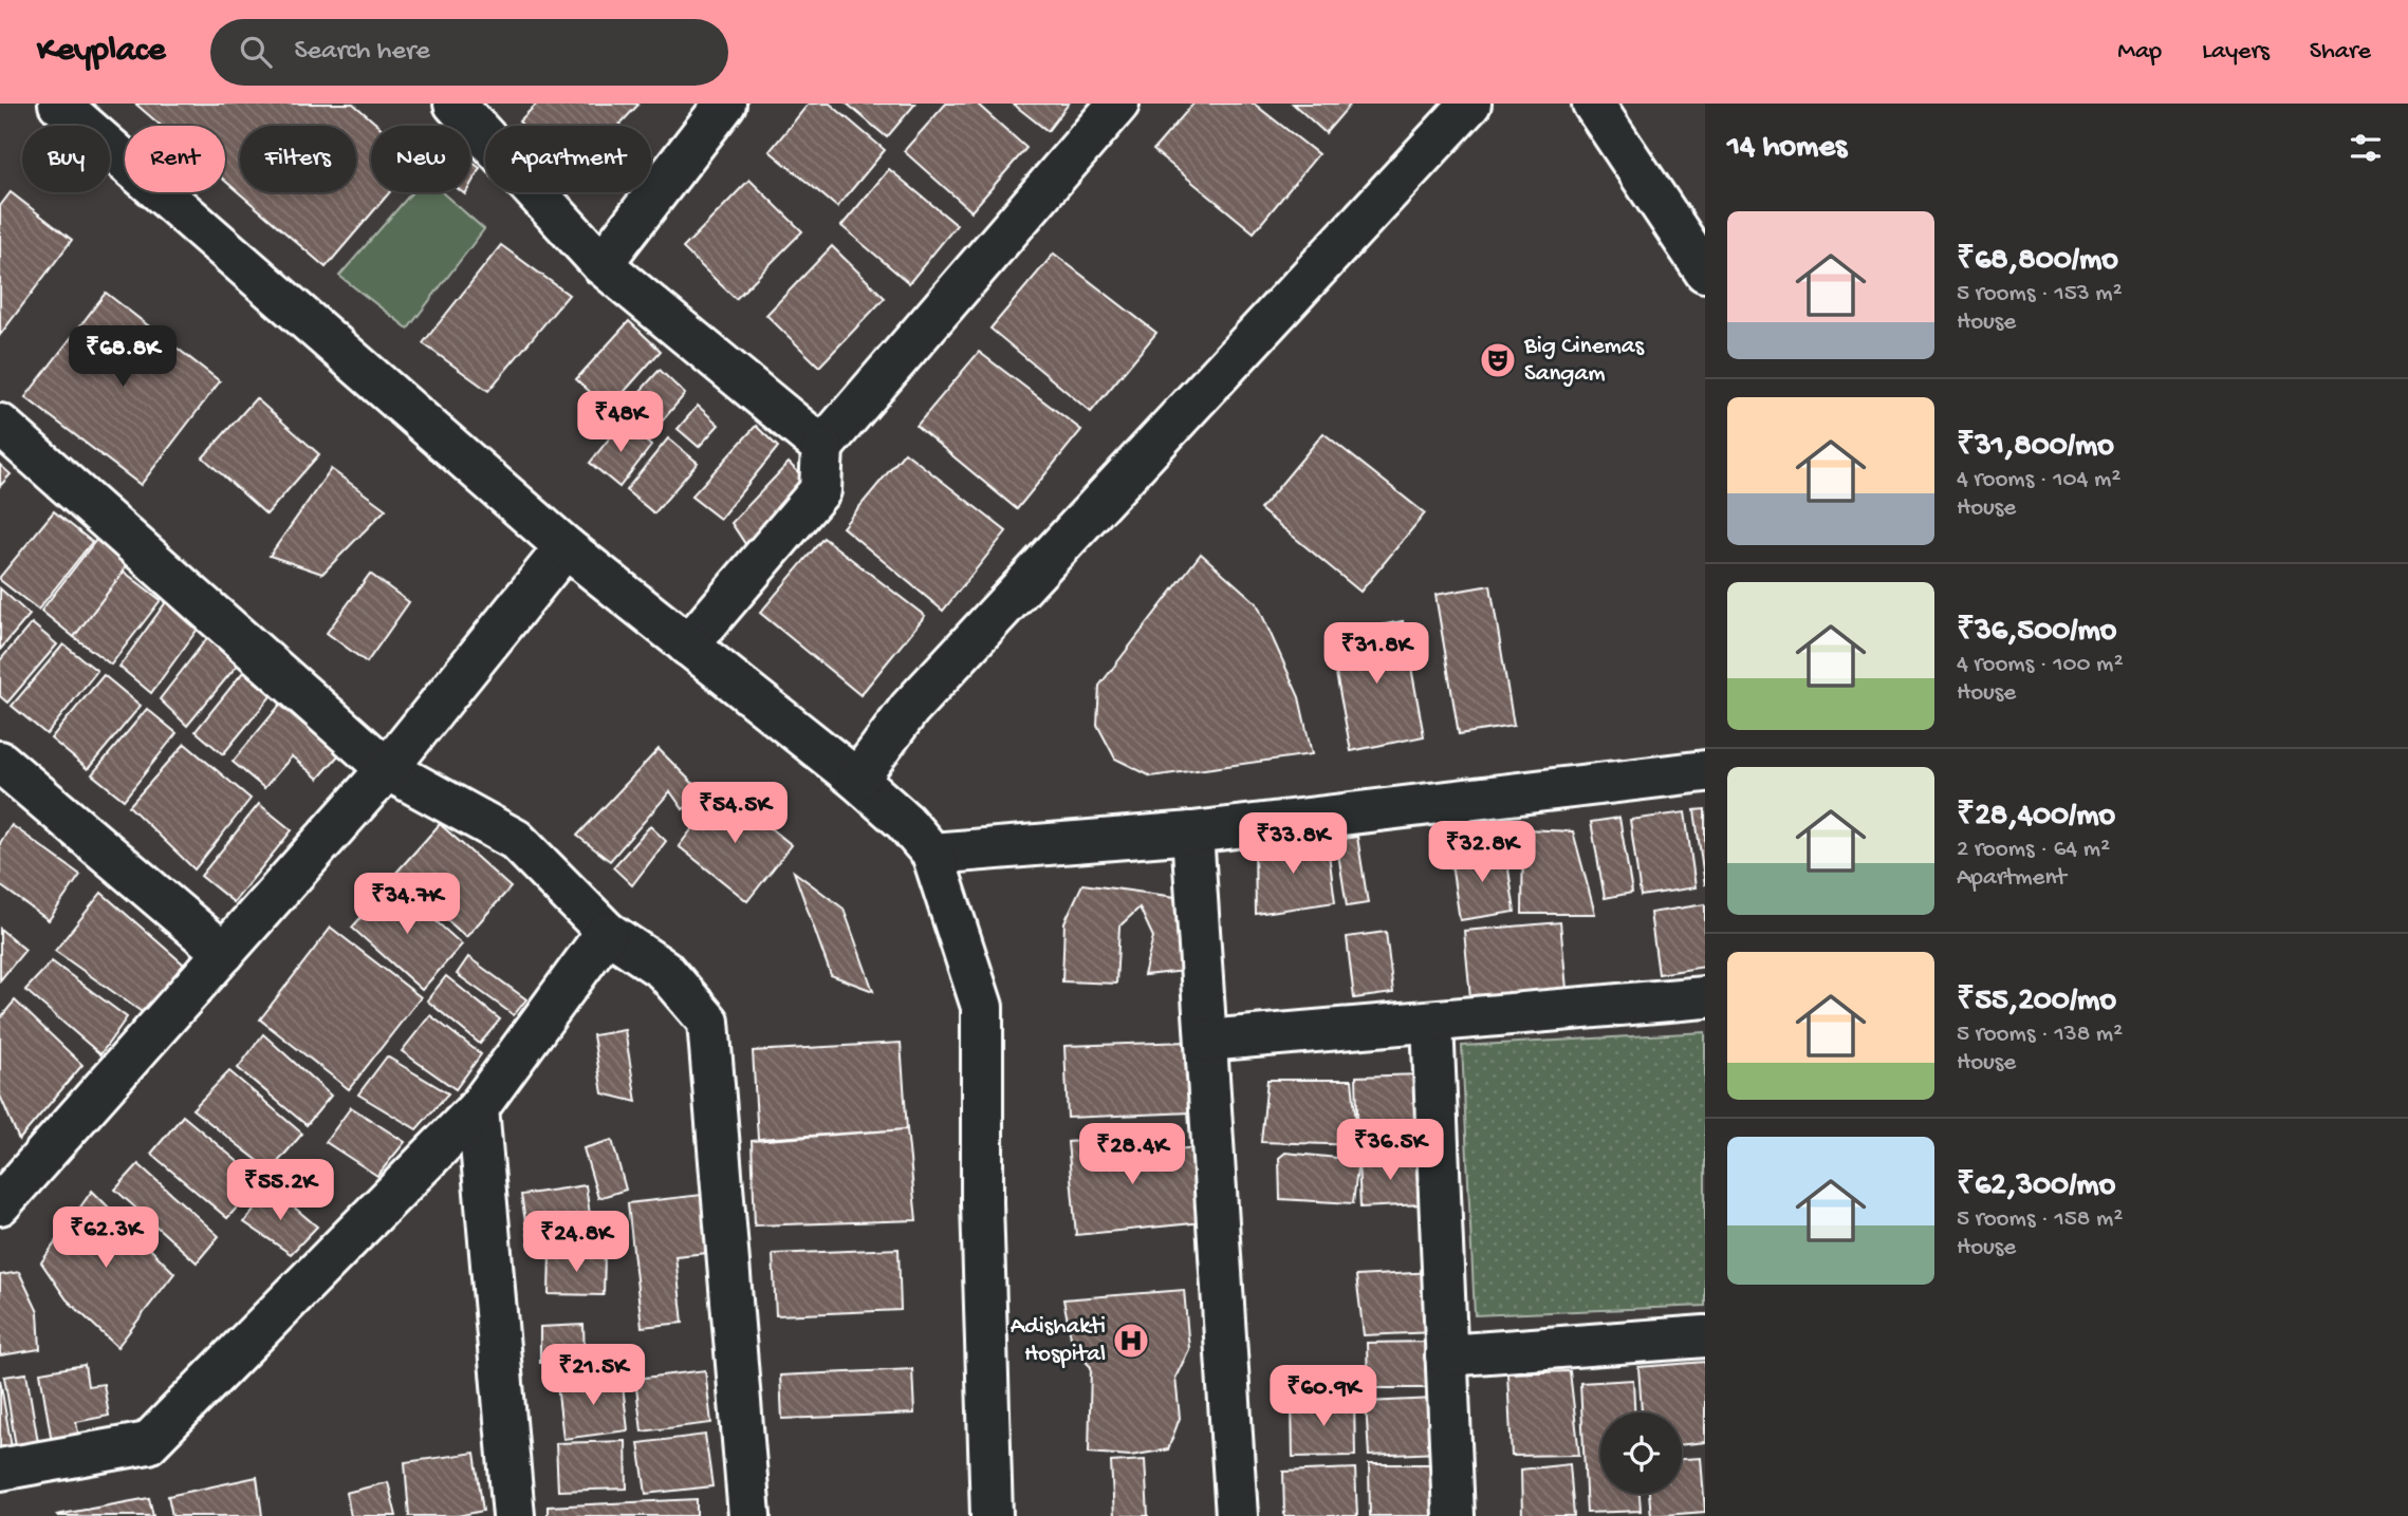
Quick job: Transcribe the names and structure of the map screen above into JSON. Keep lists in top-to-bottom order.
{
  "places": {
    "theatre": ["Big Cinemas Sangam"],
    "hospital": ["Adishakti Hospital"]
  },
  "page": {
    "header": "Keyplace",
    "search": "Search here",
    "nav": ["Map", "Layers", "Share"],
    "heading": "14 homes",
    "chip": [
      "Buy",
      "Rent",
      "Filters",
      "New",
      "Apartment"
    ],
    "list": [
      {
        "name": "₹68,800/mo",
        "note": "5 rooms · 153 m² · House"
      },
      {
        "name": "₹31,800/mo",
        "note": "4 rooms · 104 m² · House"
      },
      {
        "name": "₹36,500/mo",
        "note": "4 rooms · 100 m² · House"
      },
      {
        "name": "₹28,400/mo",
        "note": "2 rooms · 64 m² · Apartment"
      },
      {
        "name": "₹55,200/mo",
        "note": "5 rooms · 138 m² · House"
      },
      {
        "name": "₹62,300/mo",
        "note": "5 rooms · 158 m² · House"
      }
    ],
    "price": [
      "₹68.8K",
      "₹48K",
      "₹31.8K",
      "₹54.5K",
      "₹33.8K",
      "₹32.8K",
      "₹34.7K",
      "₹36.5K",
      "₹28.4K",
      "₹55.2K",
      "₹62.3K",
      "₹24.8K",
      "₹21.5K",
      "₹60.9K"
    ]
  }
}
